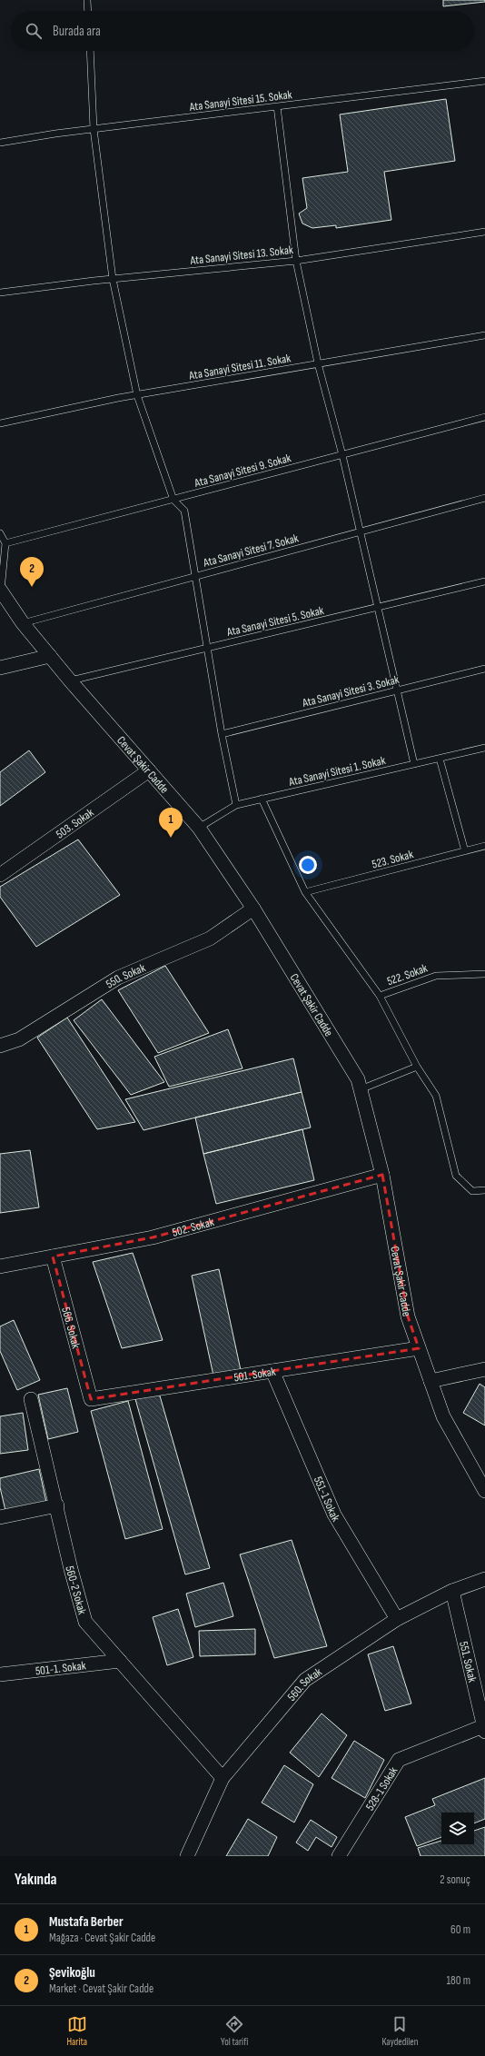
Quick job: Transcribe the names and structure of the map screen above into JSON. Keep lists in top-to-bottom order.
{
  "streets": {
    "street": [
      "Cevat Şakir Cadde",
      "503. Sokak",
      "550. Sokak",
      "502. Sokak",
      "566. Sokak",
      "501. Sokak",
      "551-1 Sokak",
      "560-2 Sokak",
      "551. Sokak",
      "501-1. Sokak",
      "560. Sokak",
      "528-1 Sokak"
    ],
    "lane": [
      "Ata Sanayi Sitesi 15. Sokak",
      "Ata Sanayi Sitesi 13. Sokak",
      "Ata Sanayi Sitesi 11. Sokak",
      "Ata Sanayi Sitesi 9. Sokak",
      "Ata Sanayi Sitesi 7. Sokak",
      "Ata Sanayi Sitesi 5. Sokak",
      "Ata Sanayi Sitesi 3. Sokak",
      "Ata Sanayi Sitesi 1. Sokak",
      "523. Sokak",
      "522. Sokak"
    ]
  },
  "crossings": [
    ["Ata Sanayi Sitesi 7. Sokak", "Cevat Şakir Cadde"],
    ["Ata Sanayi Sitesi 5. Sokak", "Cevat Şakir Cadde"],
    ["Cevat Şakir Cadde", "Ata Sanayi Sitesi 1. Sokak"],
    ["Cevat Şakir Cadde", "503. Sokak"],
    ["Cevat Şakir Cadde", "550. Sokak"],
    ["Cevat Şakir Cadde", "502. Sokak"],
    ["Cevat Şakir Cadde", "501. Sokak"],
    ["502. Sokak", "566. Sokak"],
    ["566. Sokak", "501. Sokak"],
    ["501. Sokak", "551-1 Sokak"],
    ["551-1 Sokak", "560. Sokak"],
    ["560-2 Sokak", "501-1. Sokak"],
    ["560-2 Sokak", "560. Sokak"],
    ["551. Sokak", "560. Sokak"],
    ["551. Sokak", "528-1 Sokak"]
  ],
  "page": {
    "search": "Burada ara",
    "pins": ["2", "1"],
    "heading": ["Yakında", "2 sonuç"],
    "list": [
      {
        "mark": "1",
        "name": "Mustafa Berber",
        "note": "Mağaza · Cevat Şakir Cadde",
        "value": "60 m"
      },
      {
        "mark": "2",
        "name": "Şevikoğlu",
        "note": "Market · Cevat Şakir Cadde",
        "value": "180 m"
      }
    ],
    "nav": ["Harita", "Yol tarifi", "Kaydedilen"]
  }
}
